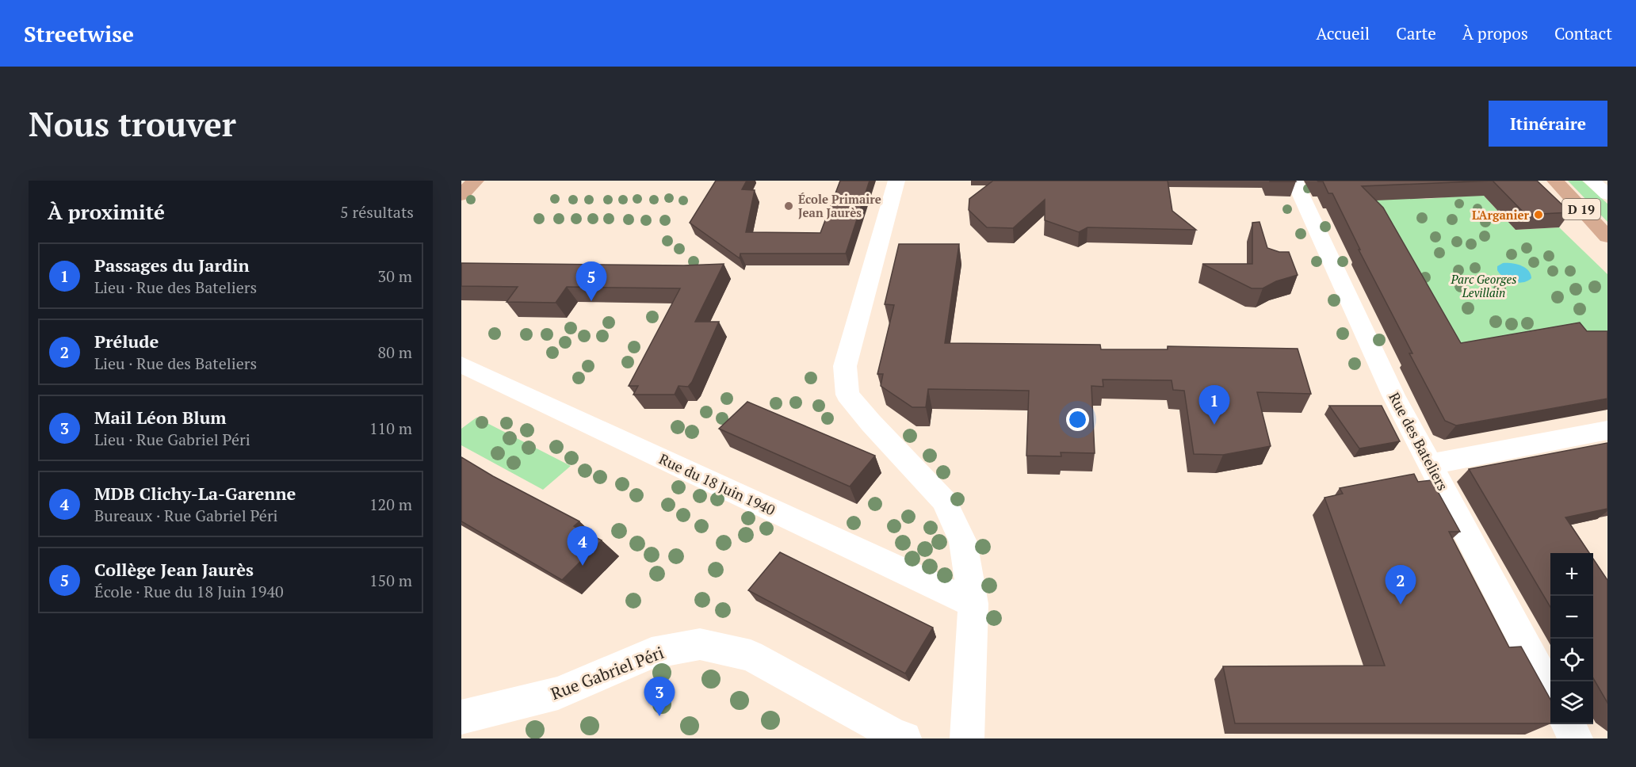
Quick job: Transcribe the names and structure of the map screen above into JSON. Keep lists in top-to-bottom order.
{
  "streets": {
    "main road": ["D 19"],
    "street": ["Rue des Bateliers", "Rue du 18 Juin 1940", "Rue Gabriel Péri"]
  },
  "parks": ["Parc Georges Levillain"],
  "places": ["École Primaire Jean Jaurès", "L'Arganier"],
  "page": {
    "header": "Streetwise",
    "nav": [
      "Accueil",
      "Carte",
      "À propos",
      "Contact"
    ],
    "buttons": "Itinéraire",
    "title": "Nous trouver",
    "heading": ["À proximité", "5 résultats"],
    "list": [
      {
        "mark": "1",
        "name": "Passages du Jardin",
        "note": "Lieu · Rue des Bateliers",
        "value": "30 m"
      },
      {
        "mark": "2",
        "name": "Prélude",
        "note": "Lieu · Rue des Bateliers",
        "value": "80 m"
      },
      {
        "mark": "3",
        "name": "Mail Léon Blum",
        "note": "Lieu · Rue Gabriel Péri",
        "value": "110 m"
      },
      {
        "mark": "4",
        "name": "MDB Clichy-La-Garenne",
        "note": "Bureaux · Rue Gabriel Péri",
        "value": "120 m"
      },
      {
        "mark": "5",
        "name": "Collège Jean Jaurès",
        "note": "École · Rue du 18 Juin 1940",
        "value": "150 m"
      }
    ],
    "pins": [
      "5",
      "1",
      "4",
      "2",
      "3"
    ],
    "map_buttons": ["+", "−"]
  }
}
